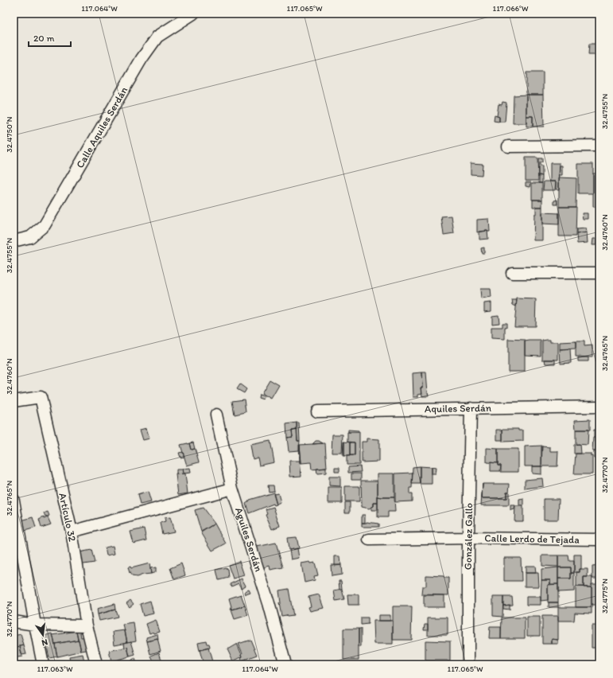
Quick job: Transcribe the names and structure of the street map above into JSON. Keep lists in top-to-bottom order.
{
  "streets": {
    "street": [
      "Calle Aquiles Serdán",
      "Aquiles Serdán",
      "Artículo 32",
      "González Gallo",
      "Calle Lerdo de Tejada",
      "Aguiles Serdán"
    ]
  },
  "crossings": [
    ["Aquiles Serdán", "González Gallo"],
    ["González Gallo", "Calle Lerdo de Tejada"]
  ],
  "scale_bar": "20 m",
  "north": "bottom",
  "coordinates": [
    "117.064°W",
    "117.065°W",
    "117.066°W",
    "32.4755°N",
    "32.4750°N",
    "32.4760°N",
    "32.4765°N",
    "32.4770°N",
    "32.4775°N",
    "117.063°W"
  ]
}
